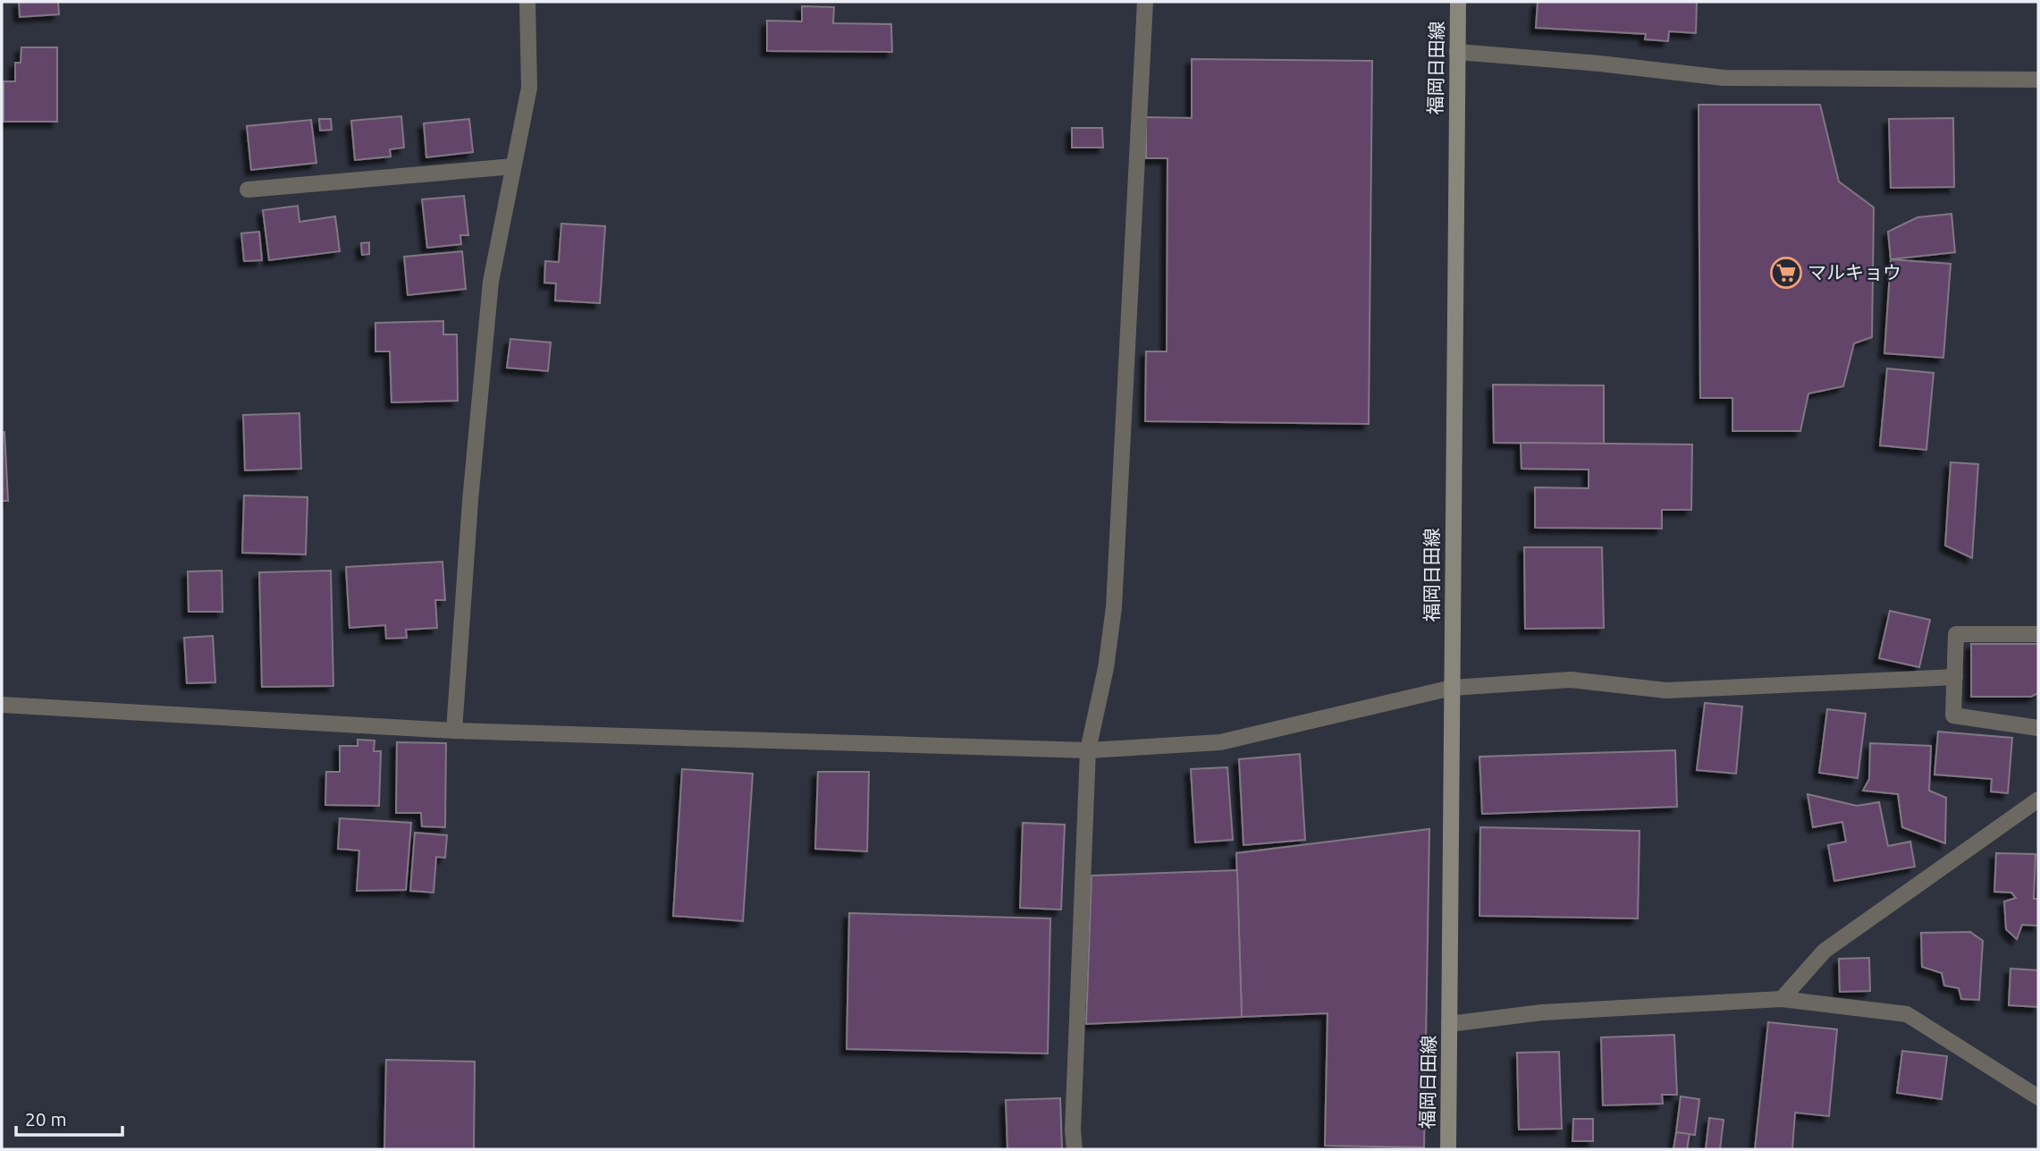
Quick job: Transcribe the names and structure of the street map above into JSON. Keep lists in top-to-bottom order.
{
  "streets": {
    "main road": ["福岡日田線"]
  },
  "places": {
    "supermarket": ["マルキョウ"]
  },
  "scale_bar": "20 m"
}
